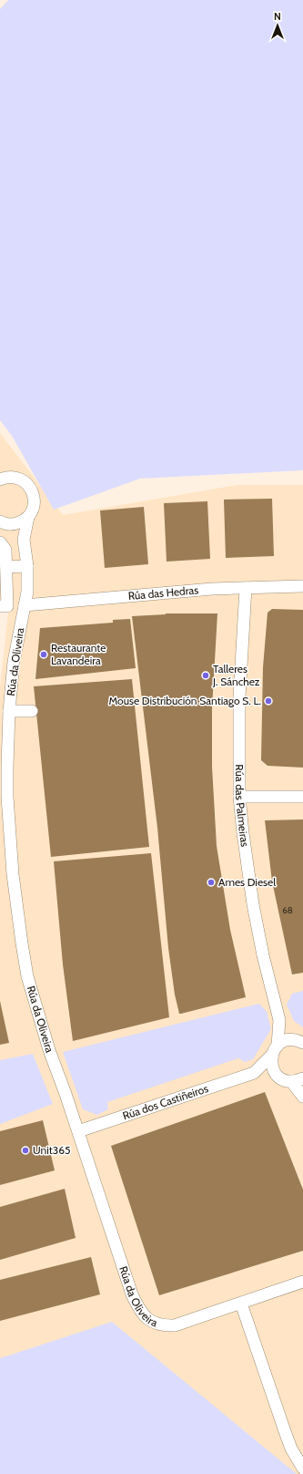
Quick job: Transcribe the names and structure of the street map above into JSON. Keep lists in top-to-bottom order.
{
  "streets": {
    "street": [
      "Rúa das Hedras",
      "Rúa da Oliveira",
      "Rúa das Palmeiras",
      "Rúa dos Castiñeiros"
    ]
  },
  "crossings": [
    ["Rúa das Hedras", "Rúa da Oliveira"],
    ["Rúa das Hedras", "Rúa das Palmeiras"],
    ["Rúa da Oliveira", "Rúa dos Castiñeiros"],
    ["Rúa das Palmeiras", "Rúa dos Castiñeiros"]
  ],
  "places": [
    "Restaurante Lavandeira",
    "Talleres J. Sánchez",
    "Mouse Distribución Santiago S. L.",
    "Ames Diesel",
    "Unit365"
  ],
  "house_numbers": ["68"],
  "north": "top"
}
